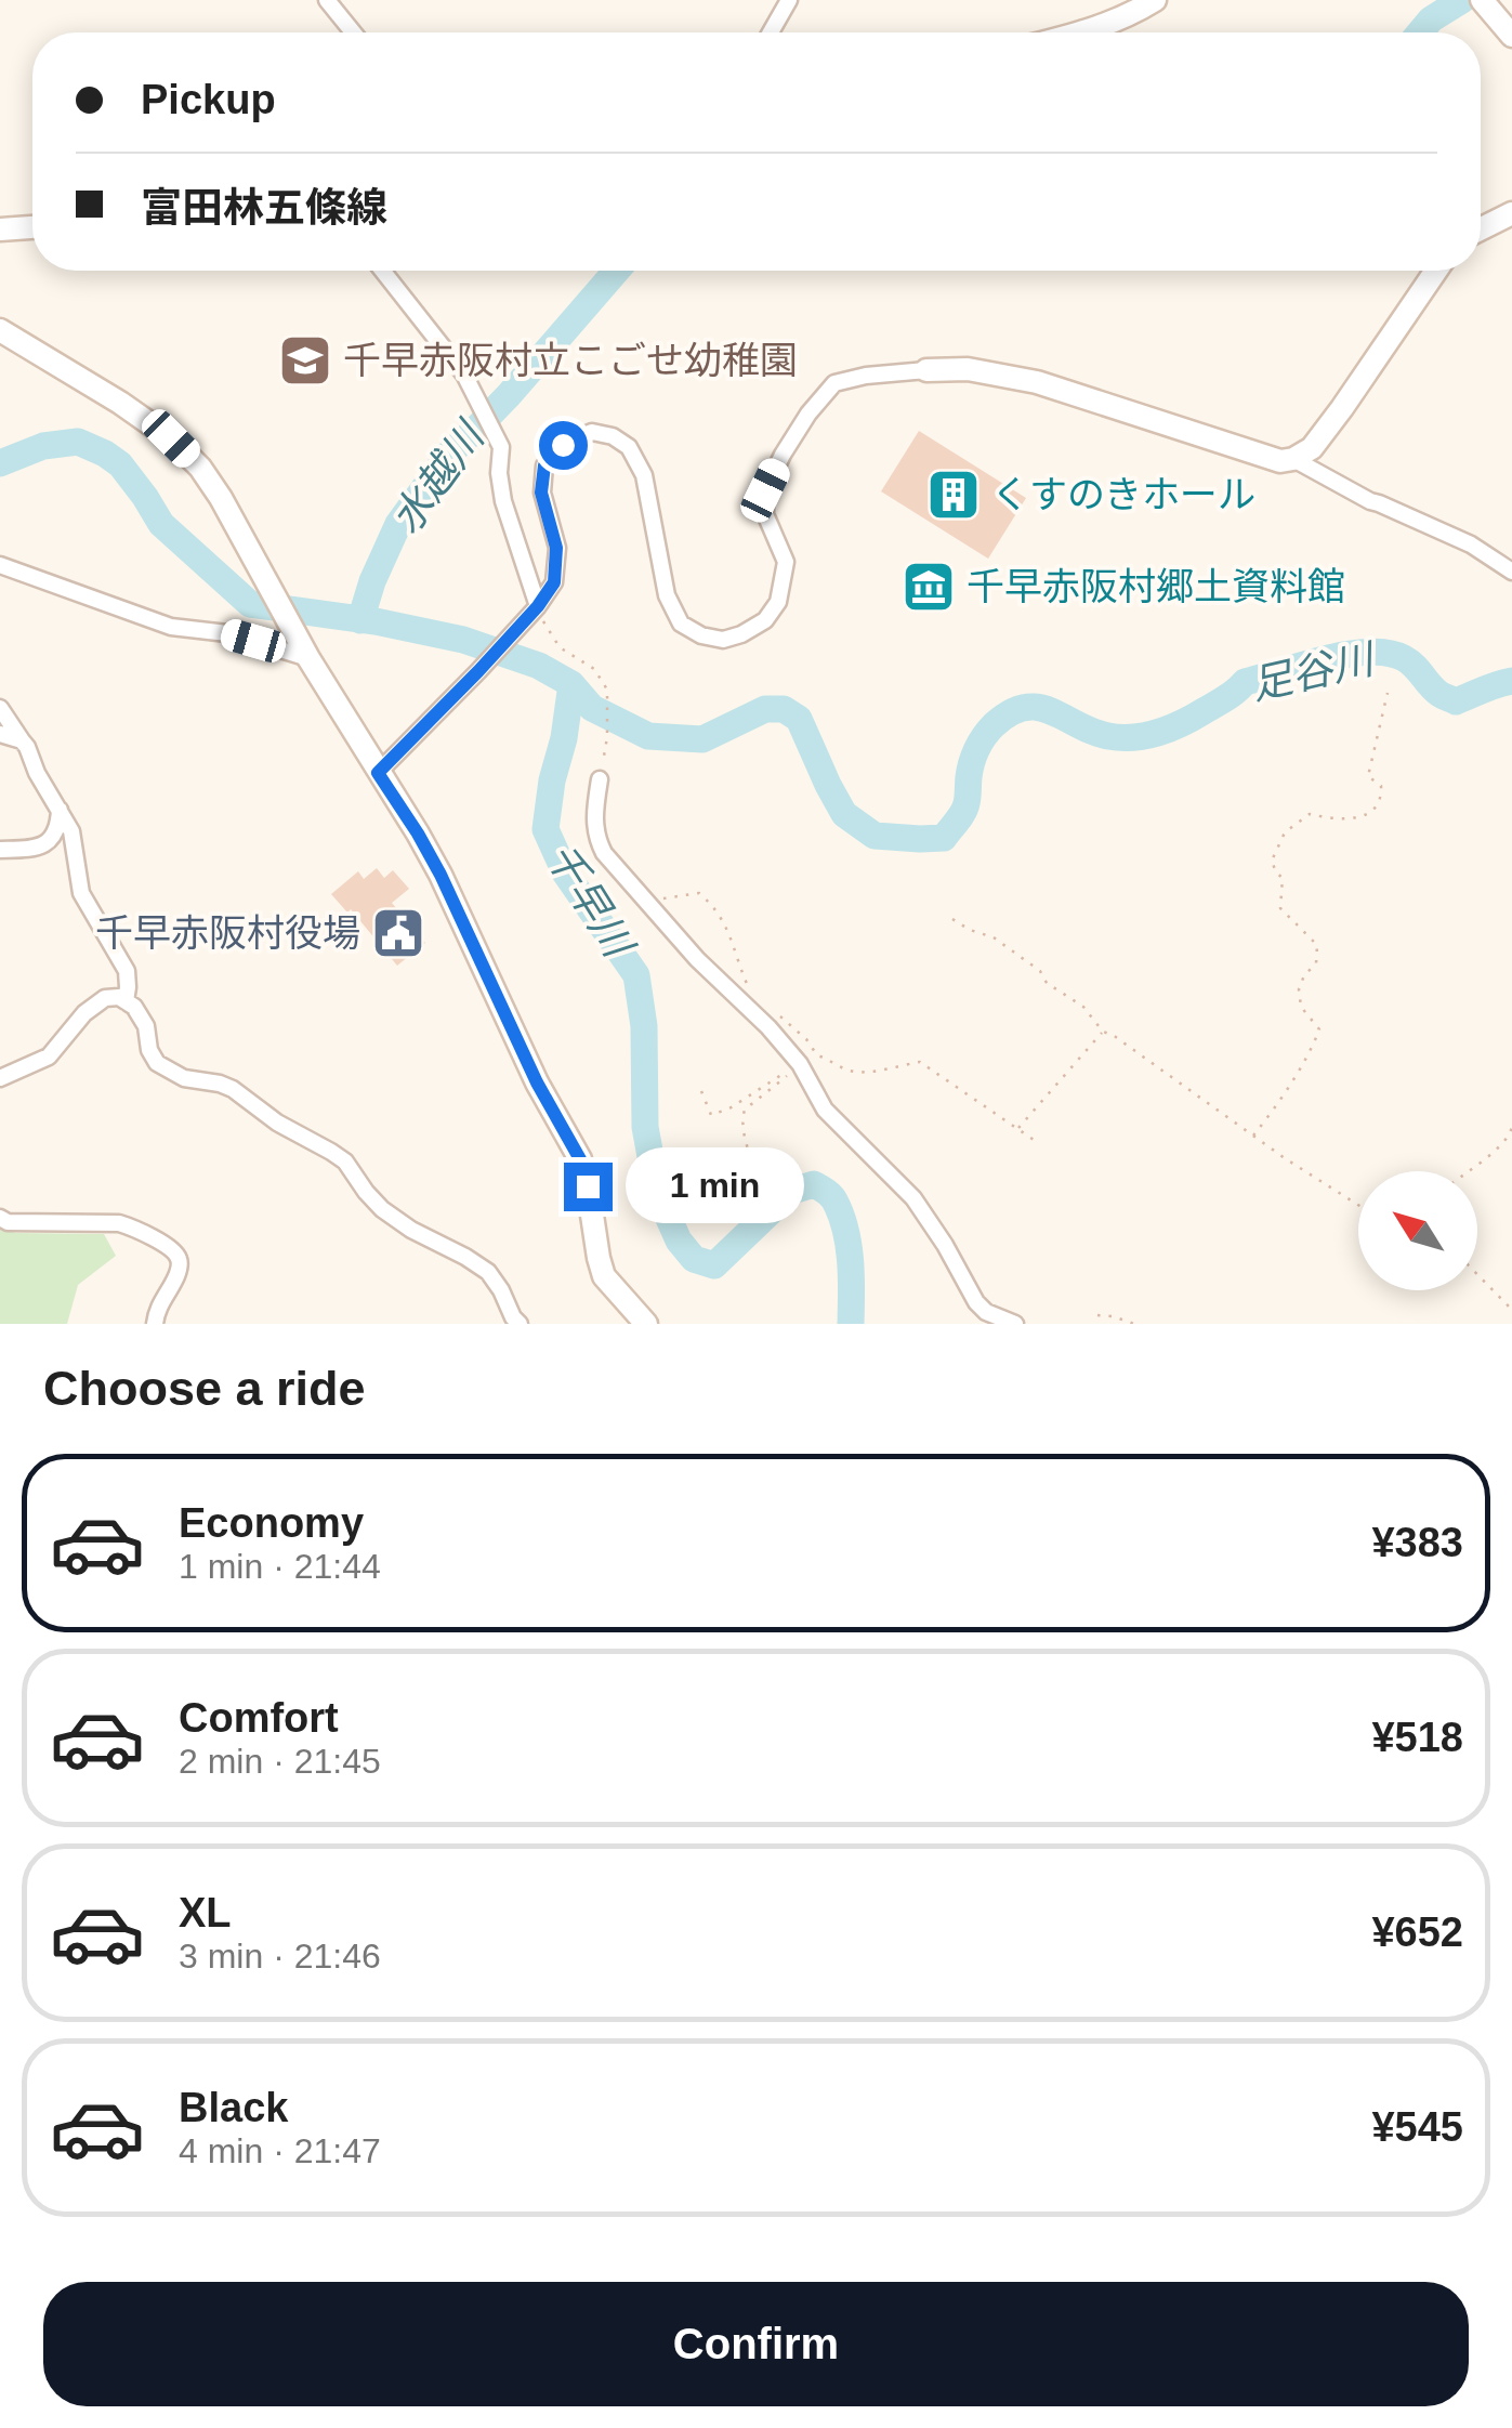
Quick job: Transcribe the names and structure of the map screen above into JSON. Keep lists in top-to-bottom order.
{
  "water": ["水越川", "足谷川", "千早川"],
  "places": {
    "school or university": ["千早赤阪村立こごせ幼稚園"],
    "building": ["くすのきホール"],
    "museum": ["千早赤阪村郷土資料館"],
    "public building": ["千早赤阪村役場"]
  },
  "north": "top left",
  "page": {
    "banner": ["Pickup", "富田林五條線"],
    "bubble": "1 min",
    "heading": "Choose a ride",
    "list": [
      {
        "name": "Economy",
        "note": "1 min · 21:44",
        "value": "¥383"
      },
      {
        "name": "Comfort",
        "note": "2 min · 21:45",
        "value": "¥518"
      },
      {
        "name": "XL",
        "note": "3 min · 21:46",
        "value": "¥652"
      },
      {
        "name": "Black",
        "note": "4 min · 21:47",
        "value": "¥545"
      }
    ],
    "buttons": "Confirm"
  }
}
